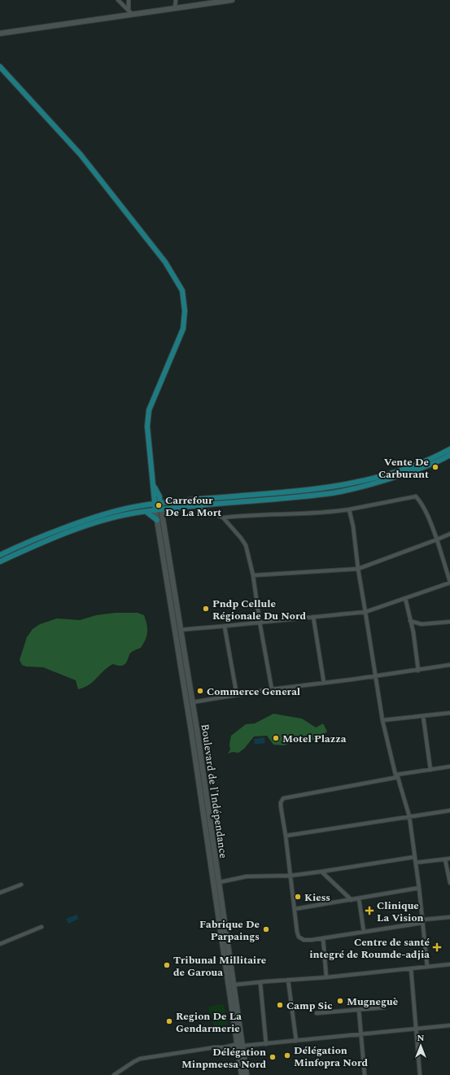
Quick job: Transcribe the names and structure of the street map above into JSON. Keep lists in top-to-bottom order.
{
  "streets": {
    "main road": ["Boulevard de l'Indépendance"]
  },
  "places": {
    "other": [
      "Vente De Carburant",
      "Carrefour De La Mort",
      "Pndp Cellule Régionale Du Nord",
      "Commerce General",
      "Motel Plazza",
      "Kiess",
      "Fabrique De Parpaings",
      "Tribunal Millitaire de Garoua",
      "Mugneguè",
      "Camp Sic",
      "Region De La Gendarmerie",
      "Délégation Minfopra Nord",
      "Délégation Minpmeesa Nord"
    ],
    "health": ["Clinique La Vision", "Centre de santé integré de Roumde-adjia"]
  },
  "north": "top"
}
